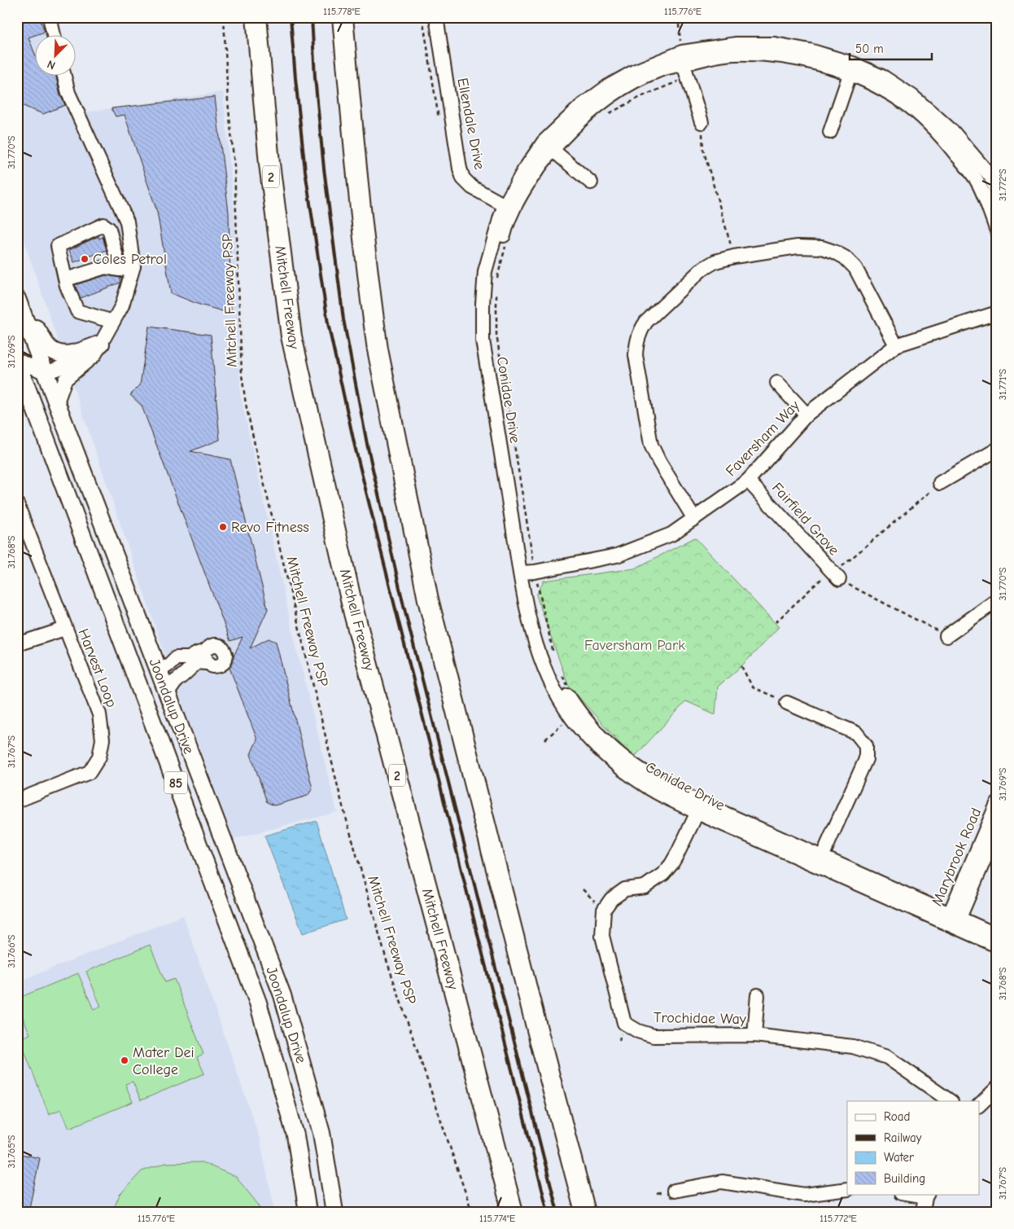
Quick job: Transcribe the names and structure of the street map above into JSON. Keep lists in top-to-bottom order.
{
  "streets": {
    "highway": ["2", "Mitchell Freeway"],
    "main road": ["Joondalup Drive", "85"],
    "street": [
      "Ellendale Drive",
      "Conidae Drive",
      "Faversham Way",
      "Fairfield Grove",
      "Harvest Loop",
      "Marybrook Road",
      "Trochidae Way"
    ],
    "path": ["Mitchell Freeway PSP"]
  },
  "crossings": [
    ["Ellendale Drive", "Conidae Drive"],
    ["Conidae Drive", "Faversham Way"],
    ["Conidae Drive", "Marybrook Road"],
    ["Faversham Way", "Fairfield Grove"]
  ],
  "parks": ["Faversham Park"],
  "places": ["Coles Petrol", "Revo Fitness", "Mater Dei College"],
  "legend": [
    "Road",
    "Railway",
    "Water",
    "Building"
  ],
  "scale_bar": "50 m",
  "north": "bottom left",
  "coordinates": [
    "115.778°E",
    "115.776°E",
    "31.770°S",
    "31.772°S",
    "31.769°S",
    "31.771°S",
    "31.768°S",
    "31.767°S",
    "31.766°S",
    "31.765°S",
    "115.774°E",
    "115.772°E"
  ]
}
